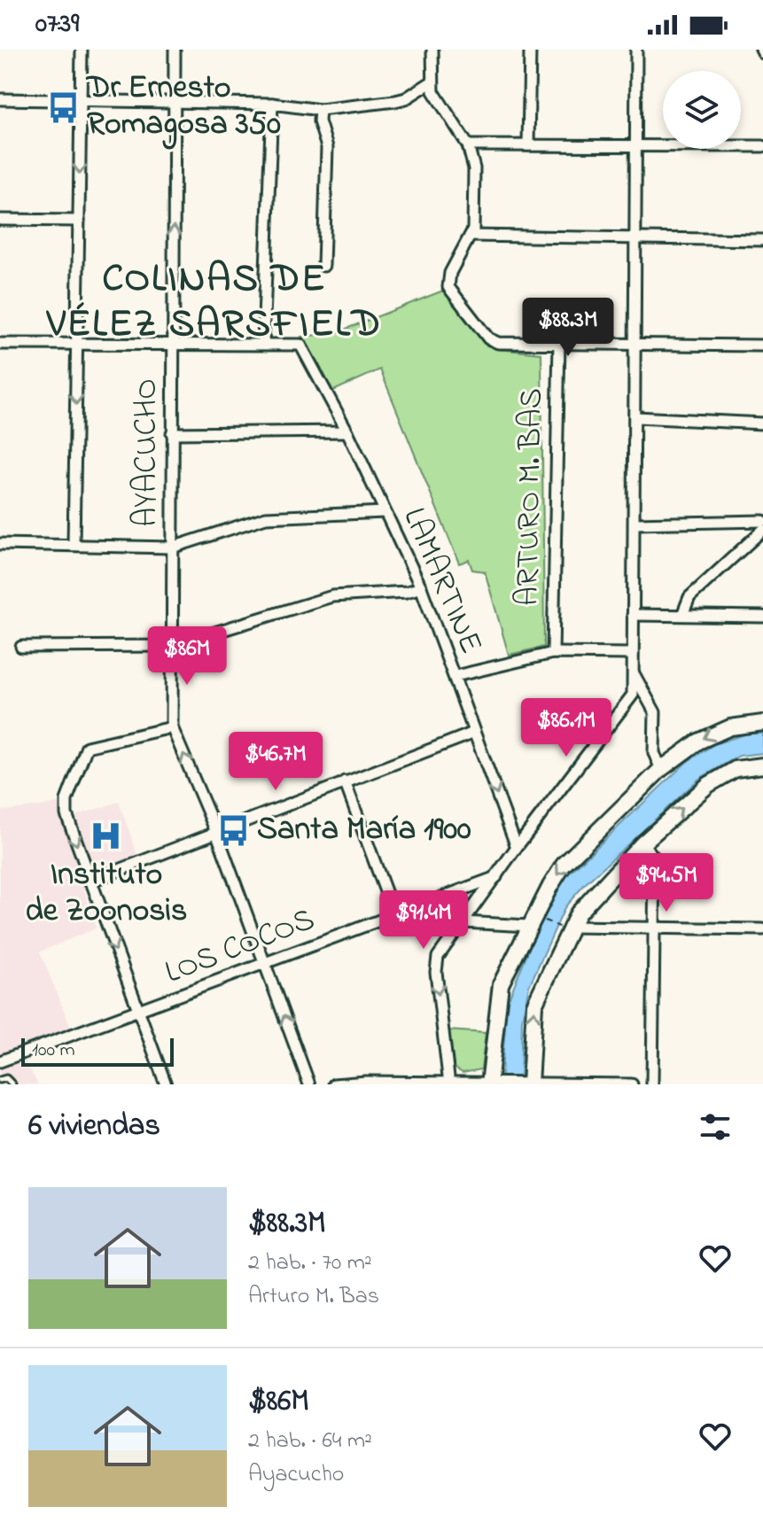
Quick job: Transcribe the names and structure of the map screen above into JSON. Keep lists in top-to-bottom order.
{
  "streets": {
    "street": [
      "AYACUCHO",
      "ARTURO M. BAS",
      "LAMARTINE",
      "LOS COCOS"
    ]
  },
  "one_way": ["AYACUCHO"],
  "districts": ["COLINAS DE VÉLEZ SARSFIELD"],
  "places": {
    "bus stop": ["Dr Ernesto Romagosa 350", "Santa María 1900"],
    "hospital": ["Instituto de Zoonosis"]
  },
  "scale_bar": "100 m",
  "page": {
    "status": "07:39",
    "price": [
      "$88.3M",
      "$86M",
      "$86.1M",
      "$46.7M",
      "$94.5M",
      "$91.4M"
    ],
    "scale": "100 m",
    "heading": "6 viviendas",
    "list": [
      {
        "name": "$88.3M",
        "note": "2 hab. · 70 m² · Arturo M. Bas"
      },
      {
        "name": "$86M",
        "note": "2 hab. · 64 m² · Ayacucho"
      }
    ]
  }
}
